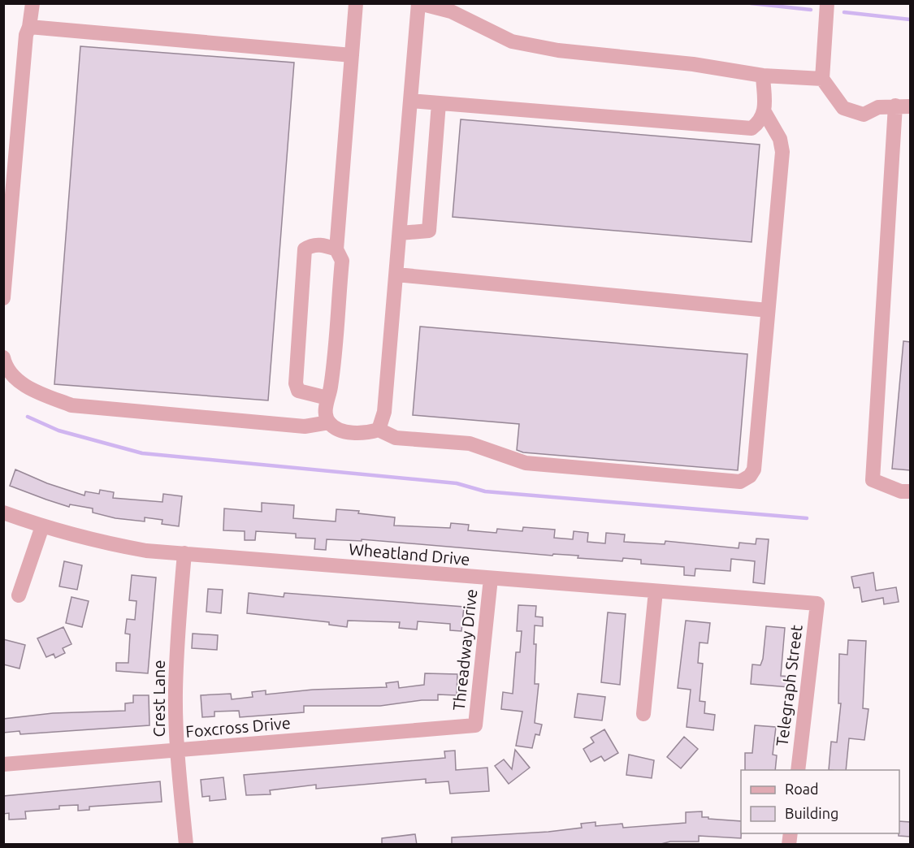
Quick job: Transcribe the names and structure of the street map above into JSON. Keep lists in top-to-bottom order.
{
  "streets": {
    "street": [
      "Wheatland Drive",
      "Threadway Drive",
      "Telegraph Street",
      "Crest Lane",
      "Foxcross Drive"
    ]
  },
  "crossings": [
    ["Wheatland Drive", "Threadway Drive"],
    ["Wheatland Drive", "Telegraph Street"],
    ["Wheatland Drive", "Crest Lane"],
    ["Threadway Drive", "Foxcross Drive"],
    ["Crest Lane", "Foxcross Drive"]
  ],
  "legend": ["Road", "Building"]
}
